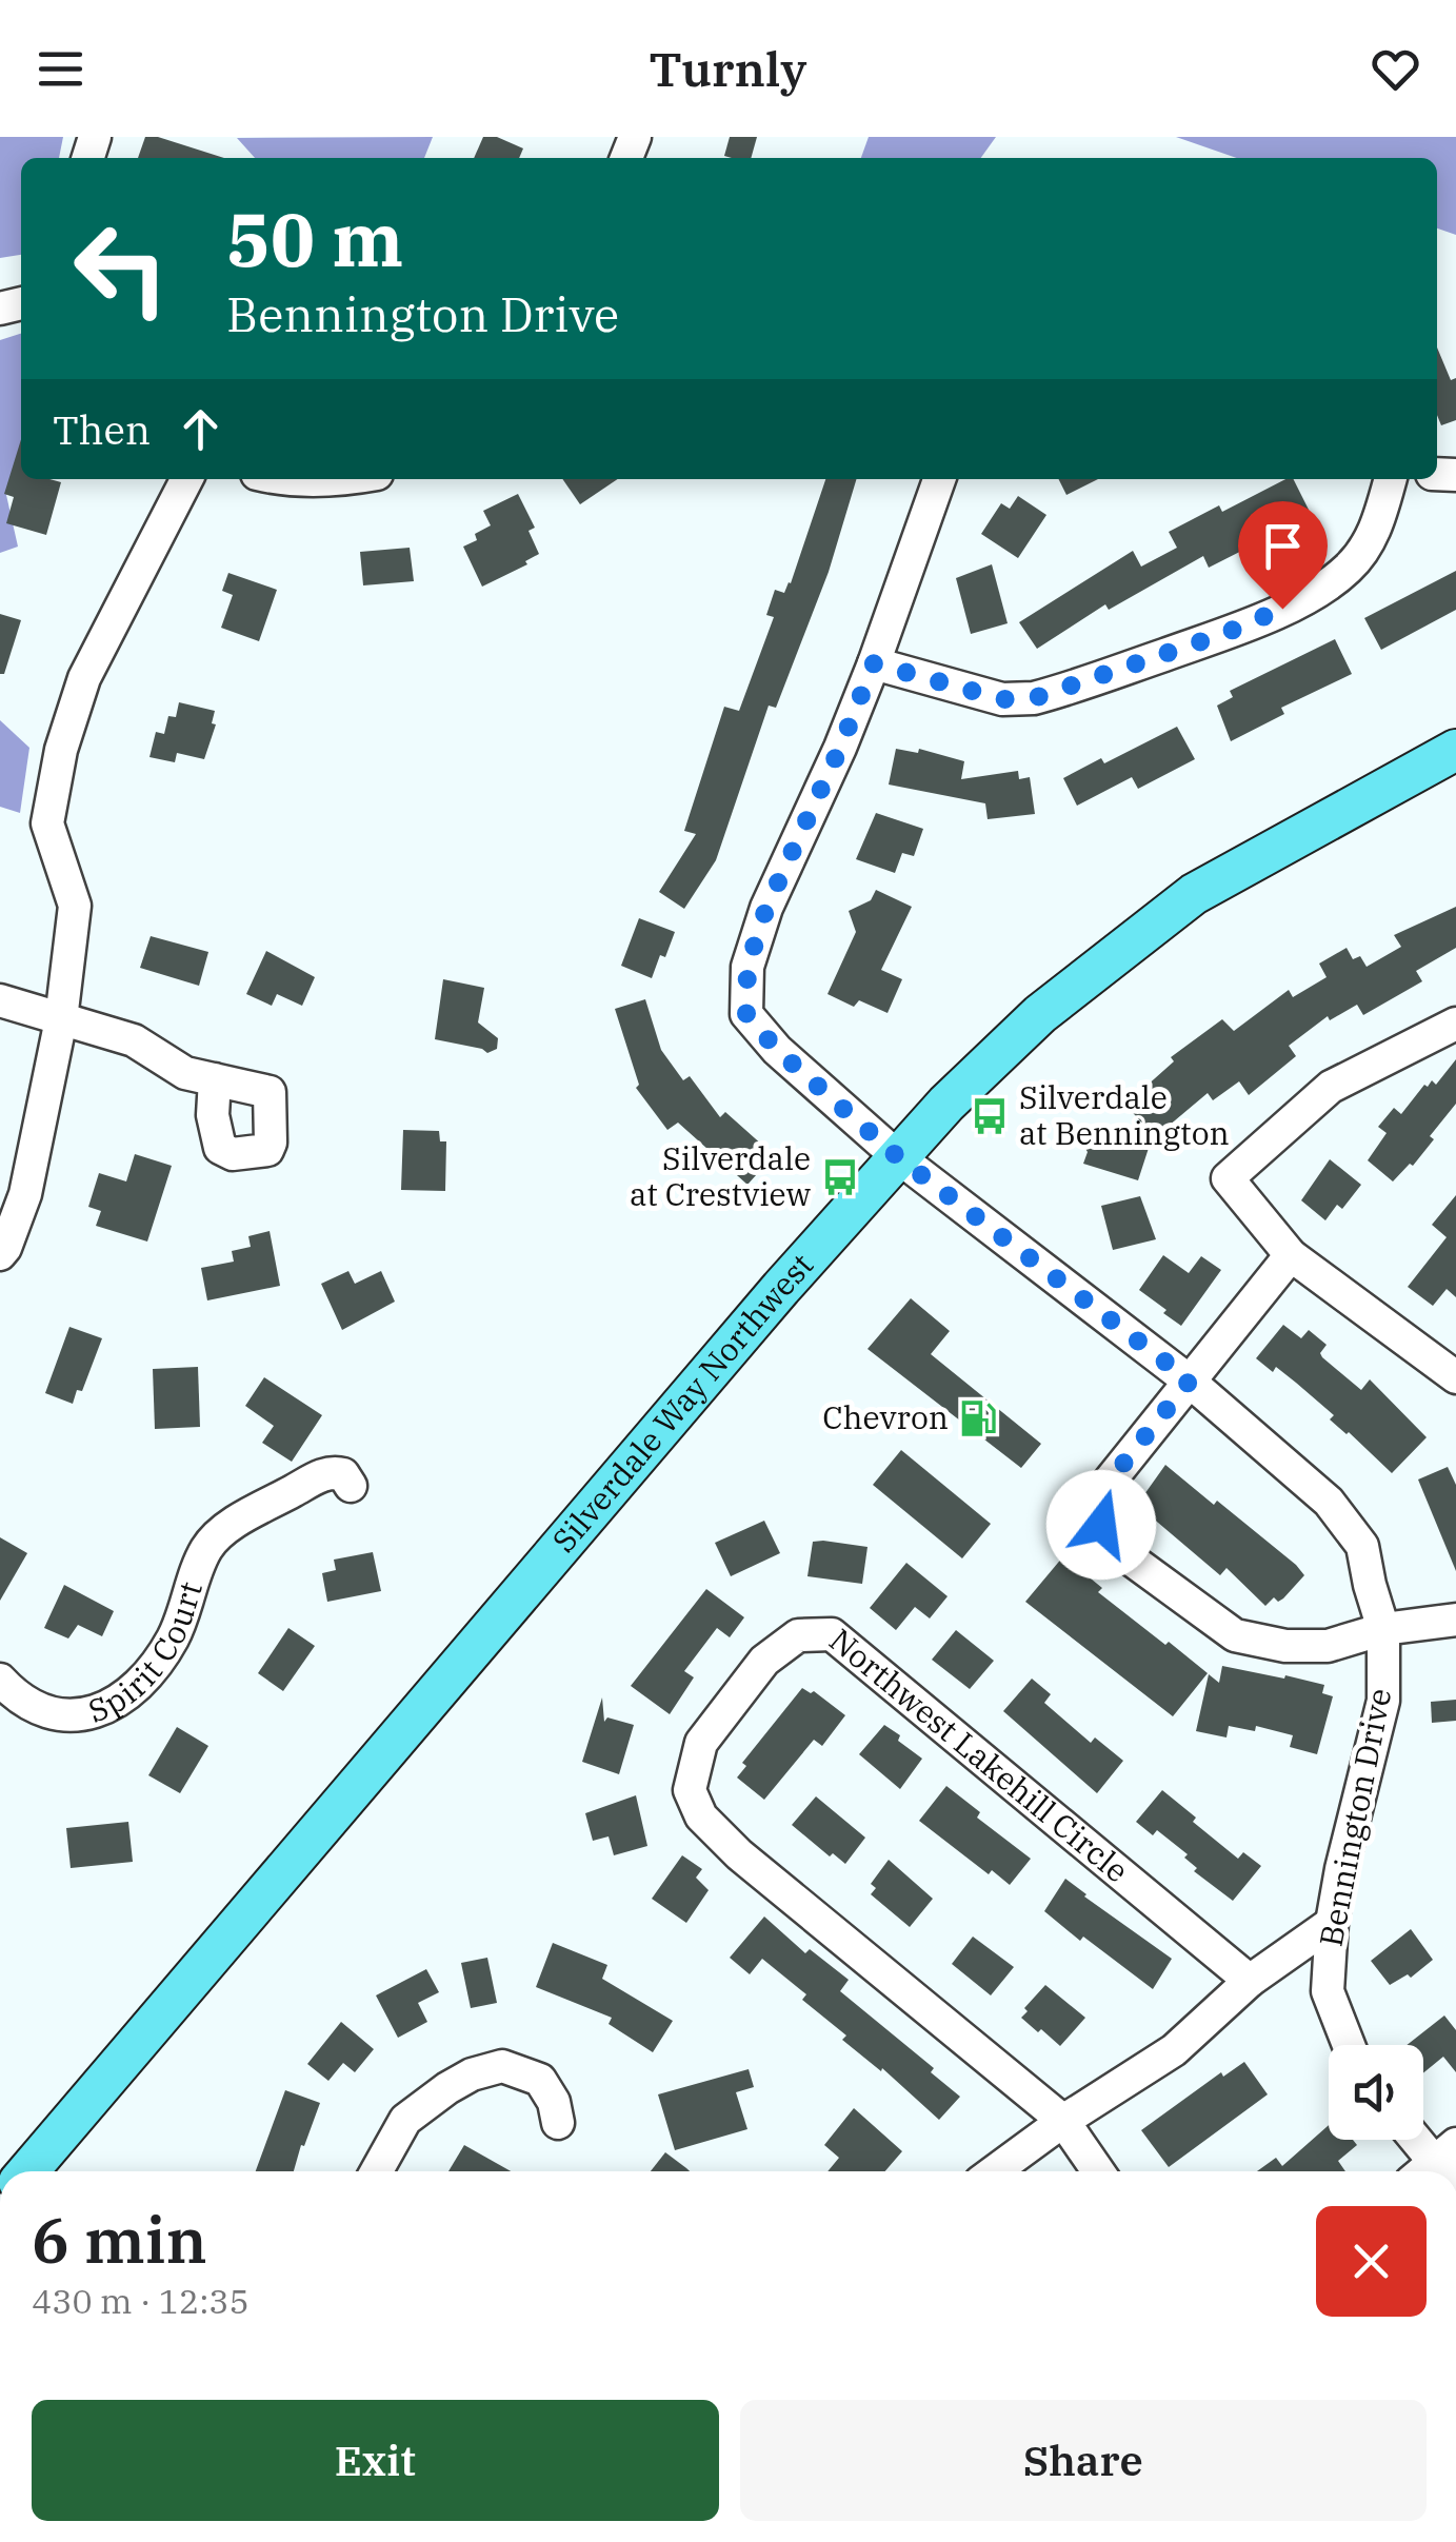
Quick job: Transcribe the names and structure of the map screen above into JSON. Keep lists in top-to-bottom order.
{
  "streets": {
    "main road": ["Silverdale Way Northwest"],
    "street": ["Spirit Court", "Northwest Lakehill Circle", "Bennington Drive"]
  },
  "crossings": [
    ["Silverdale Way Northwest", "Bennington Drive"]
  ],
  "places": {
    "bus stop": ["Silverdale at Bennington", "Silverdale at Crestview"],
    "fuel station": ["Chevron"]
  },
  "page": {
    "header": "Turnly",
    "turn": ["50 m", "Bennington Drive"],
    "then": "Then",
    "heading": ["6 min", "430 m · 12:35"],
    "buttons": ["Exit", "Share"]
  }
}
